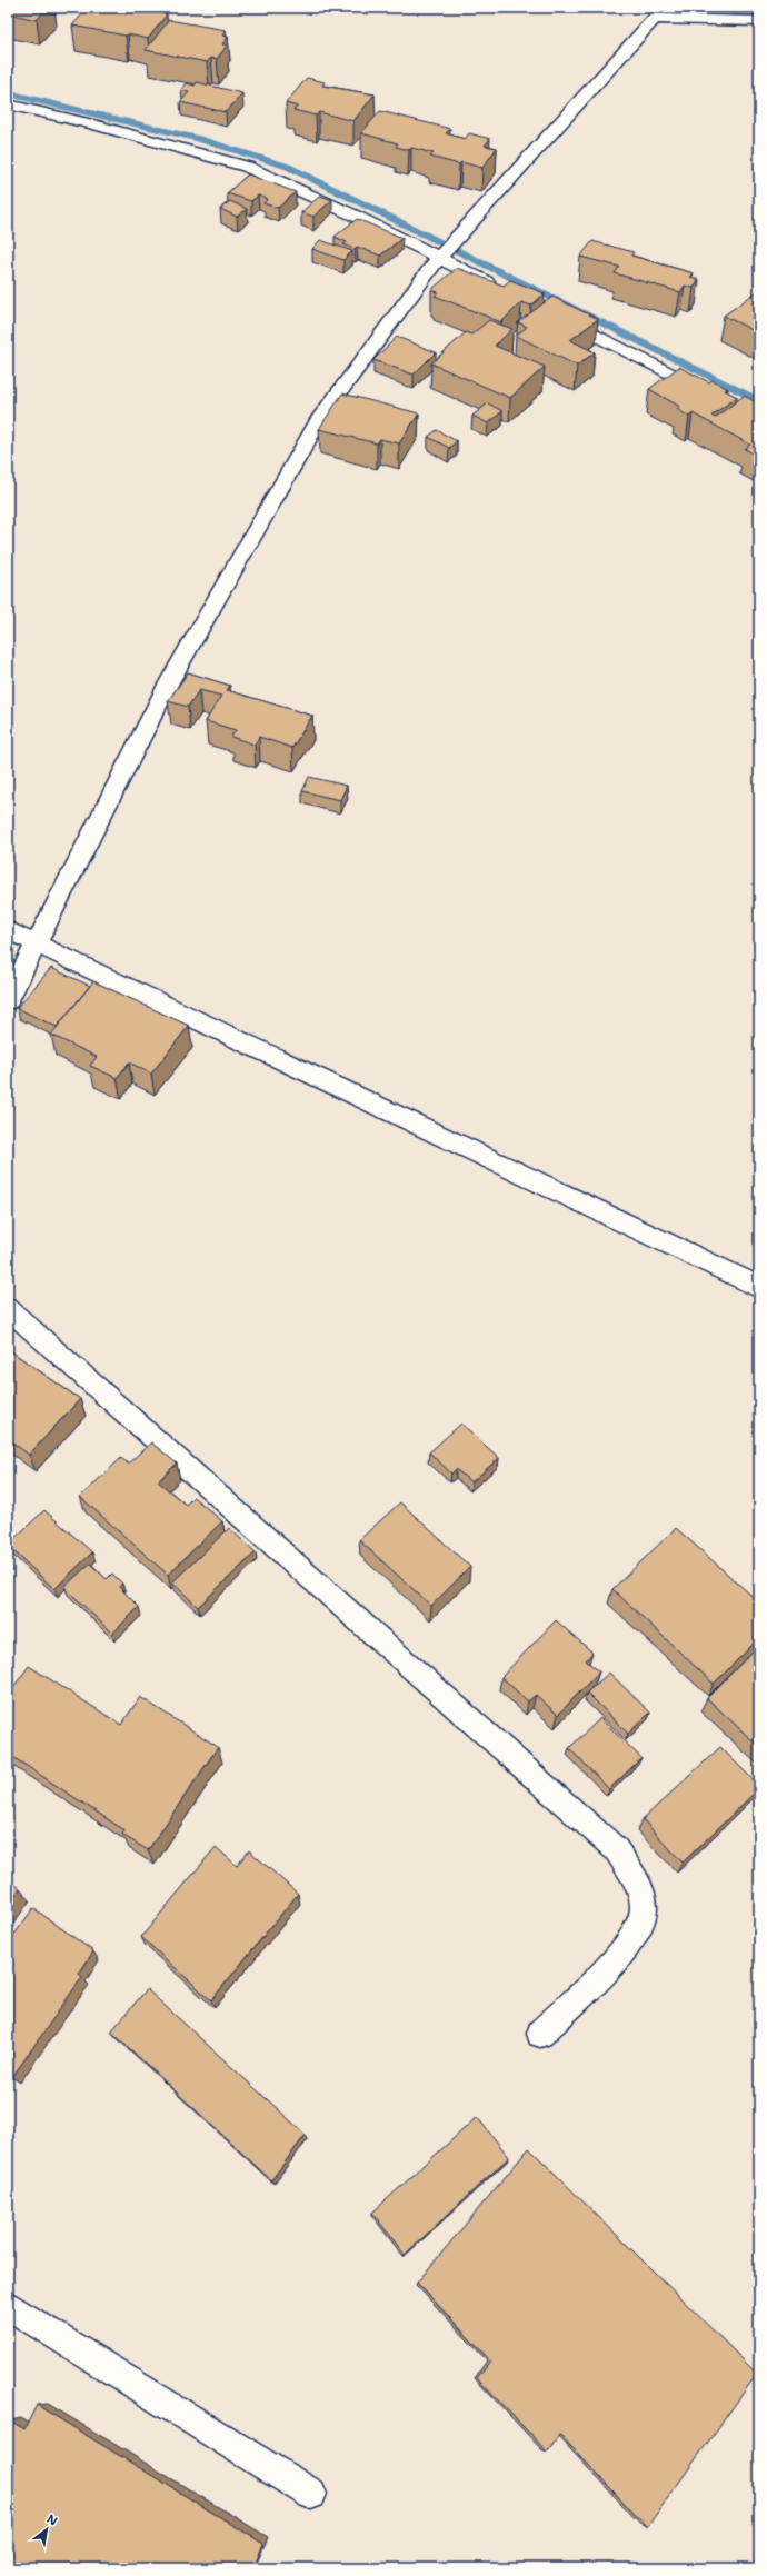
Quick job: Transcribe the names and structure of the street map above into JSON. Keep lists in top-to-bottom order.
{
  "north": "top right"
}
